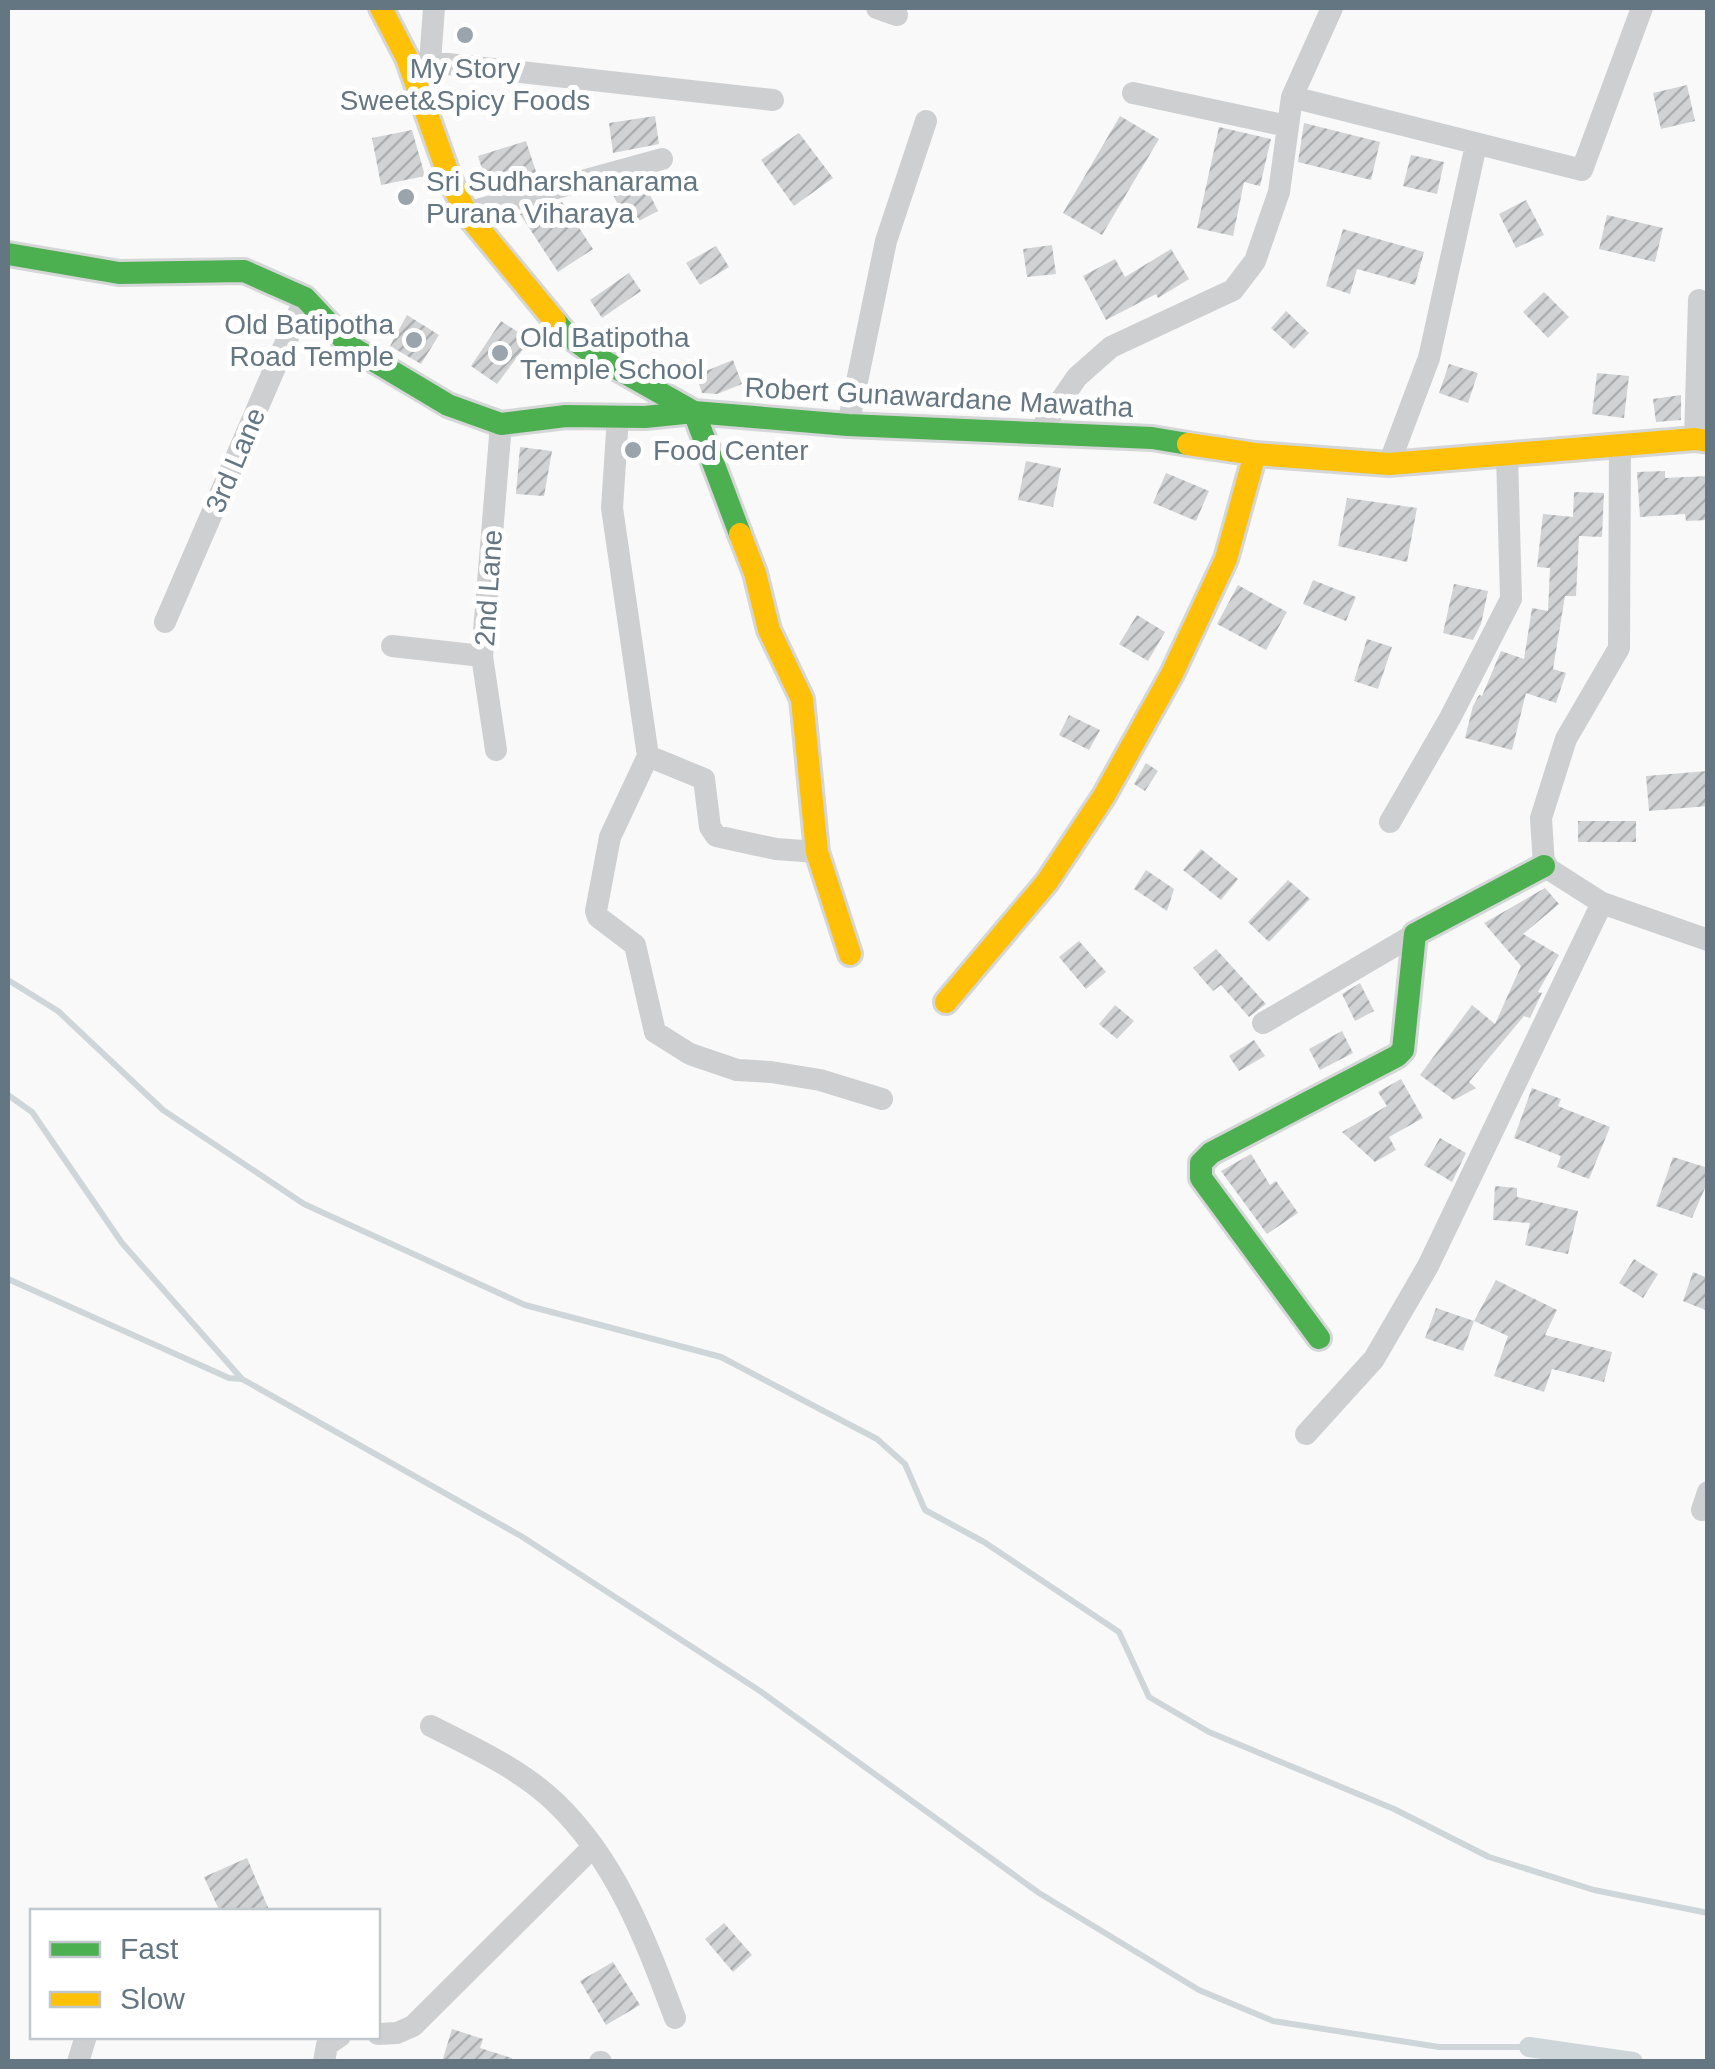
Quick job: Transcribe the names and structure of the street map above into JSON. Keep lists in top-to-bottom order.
{
  "streets": {
    "street": ["Robert Gunawardane Mawatha", "3rd Lane", "2nd Lane"]
  },
  "places": [
    "My Story Sweet&Spicy Foods",
    "Sri Sudharshanarama Purana Viharaya",
    "Old Batipotha Road Temple",
    "Old Batipotha Temple School",
    "Food Center"
  ],
  "legend": ["Fast", "Slow"]
}
